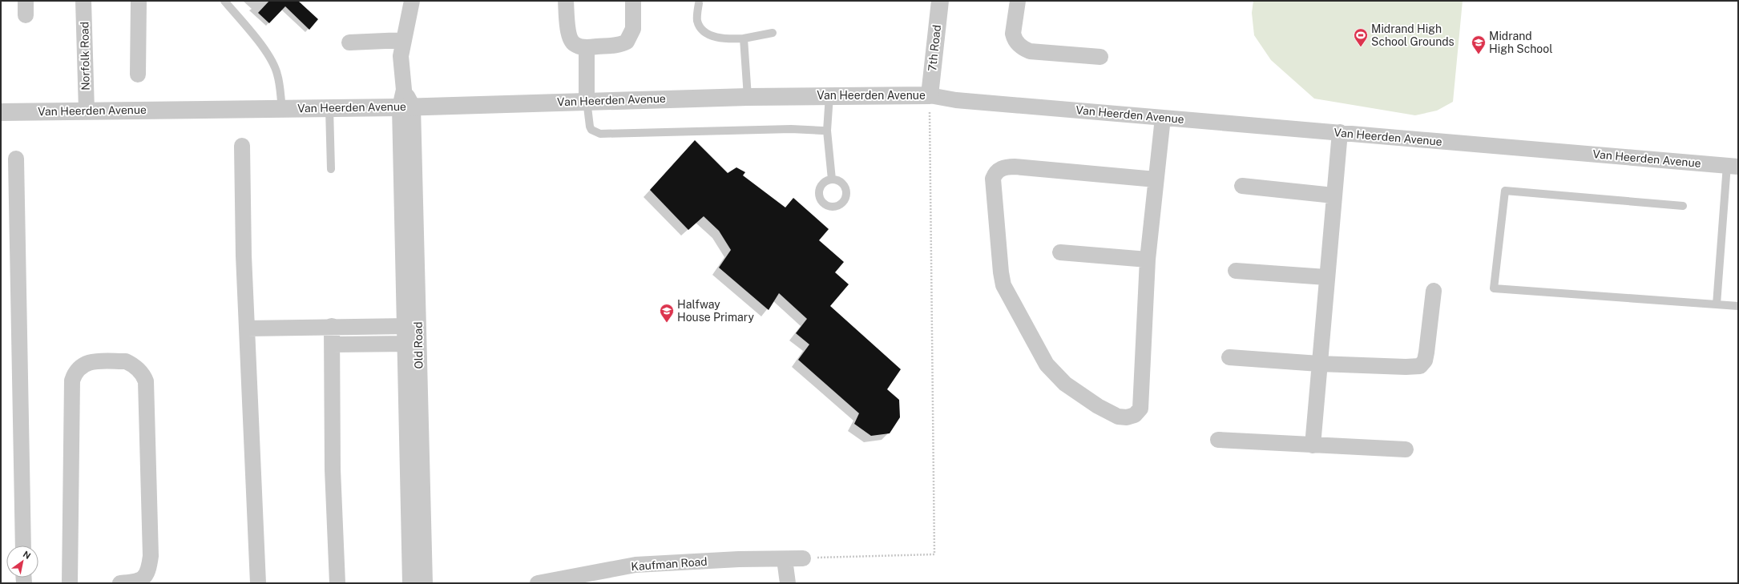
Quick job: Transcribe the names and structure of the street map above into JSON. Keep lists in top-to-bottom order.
{
  "streets": {
    "street": [
      "7th Road",
      "Norfolk Road",
      "Van Heerden Avenue",
      "Old Road",
      "Kaufman Road"
    ]
  },
  "crossings": [
    ["7th Road", "Van Heerden Avenue"],
    ["Norfolk Road", "Van Heerden Avenue"],
    ["Van Heerden Avenue", "Old Road"]
  ],
  "places": {
    "sports": ["Midrand High School Grounds"],
    "school or university": ["Midrand High School", "Halfway House Primary"]
  },
  "north": "top right"
}
